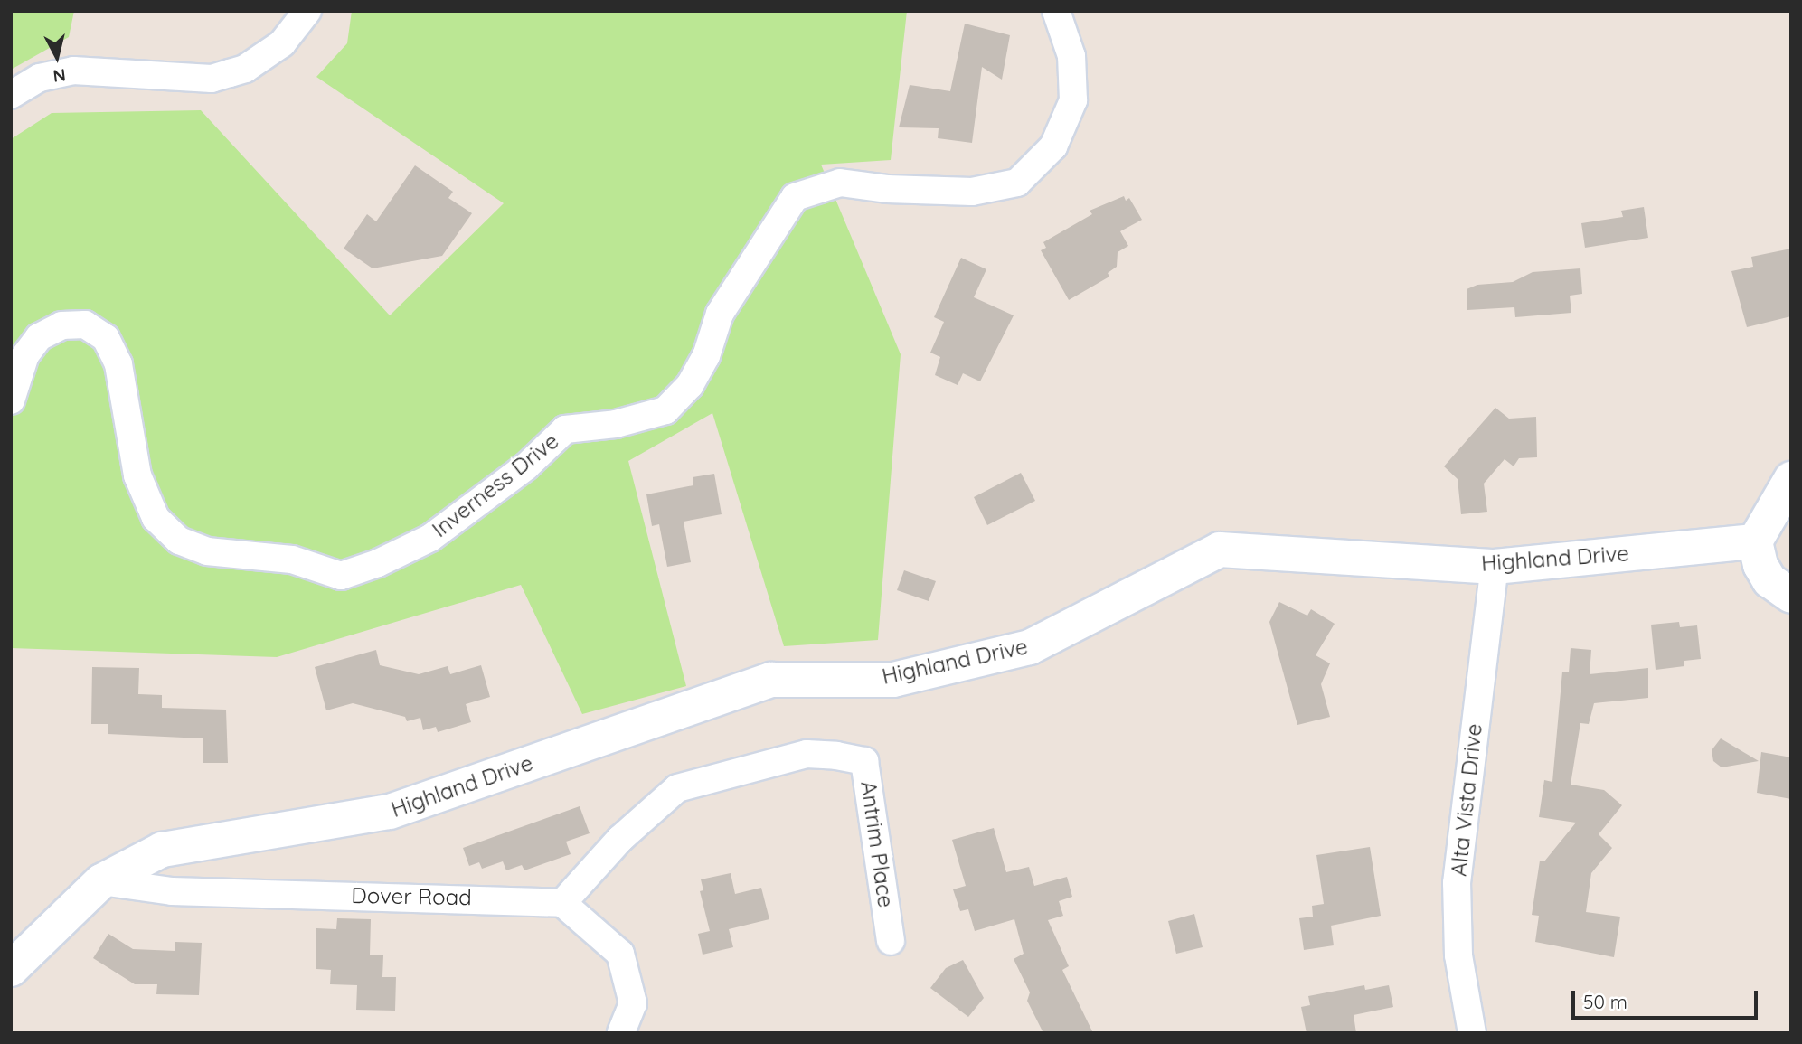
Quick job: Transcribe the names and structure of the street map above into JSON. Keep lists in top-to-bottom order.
{
  "streets": {
    "street": [
      "Inverness Drive",
      "Highland Drive",
      "Alta Vista Drive",
      "Antrim Place",
      "Dover Road"
    ]
  },
  "crossings": [
    ["Highland Drive", "Alta Vista Drive"],
    ["Highland Drive", "Dover Road"],
    ["Antrim Place", "Dover Road"]
  ],
  "scale_bar": "50 m",
  "north": "bottom"
}
